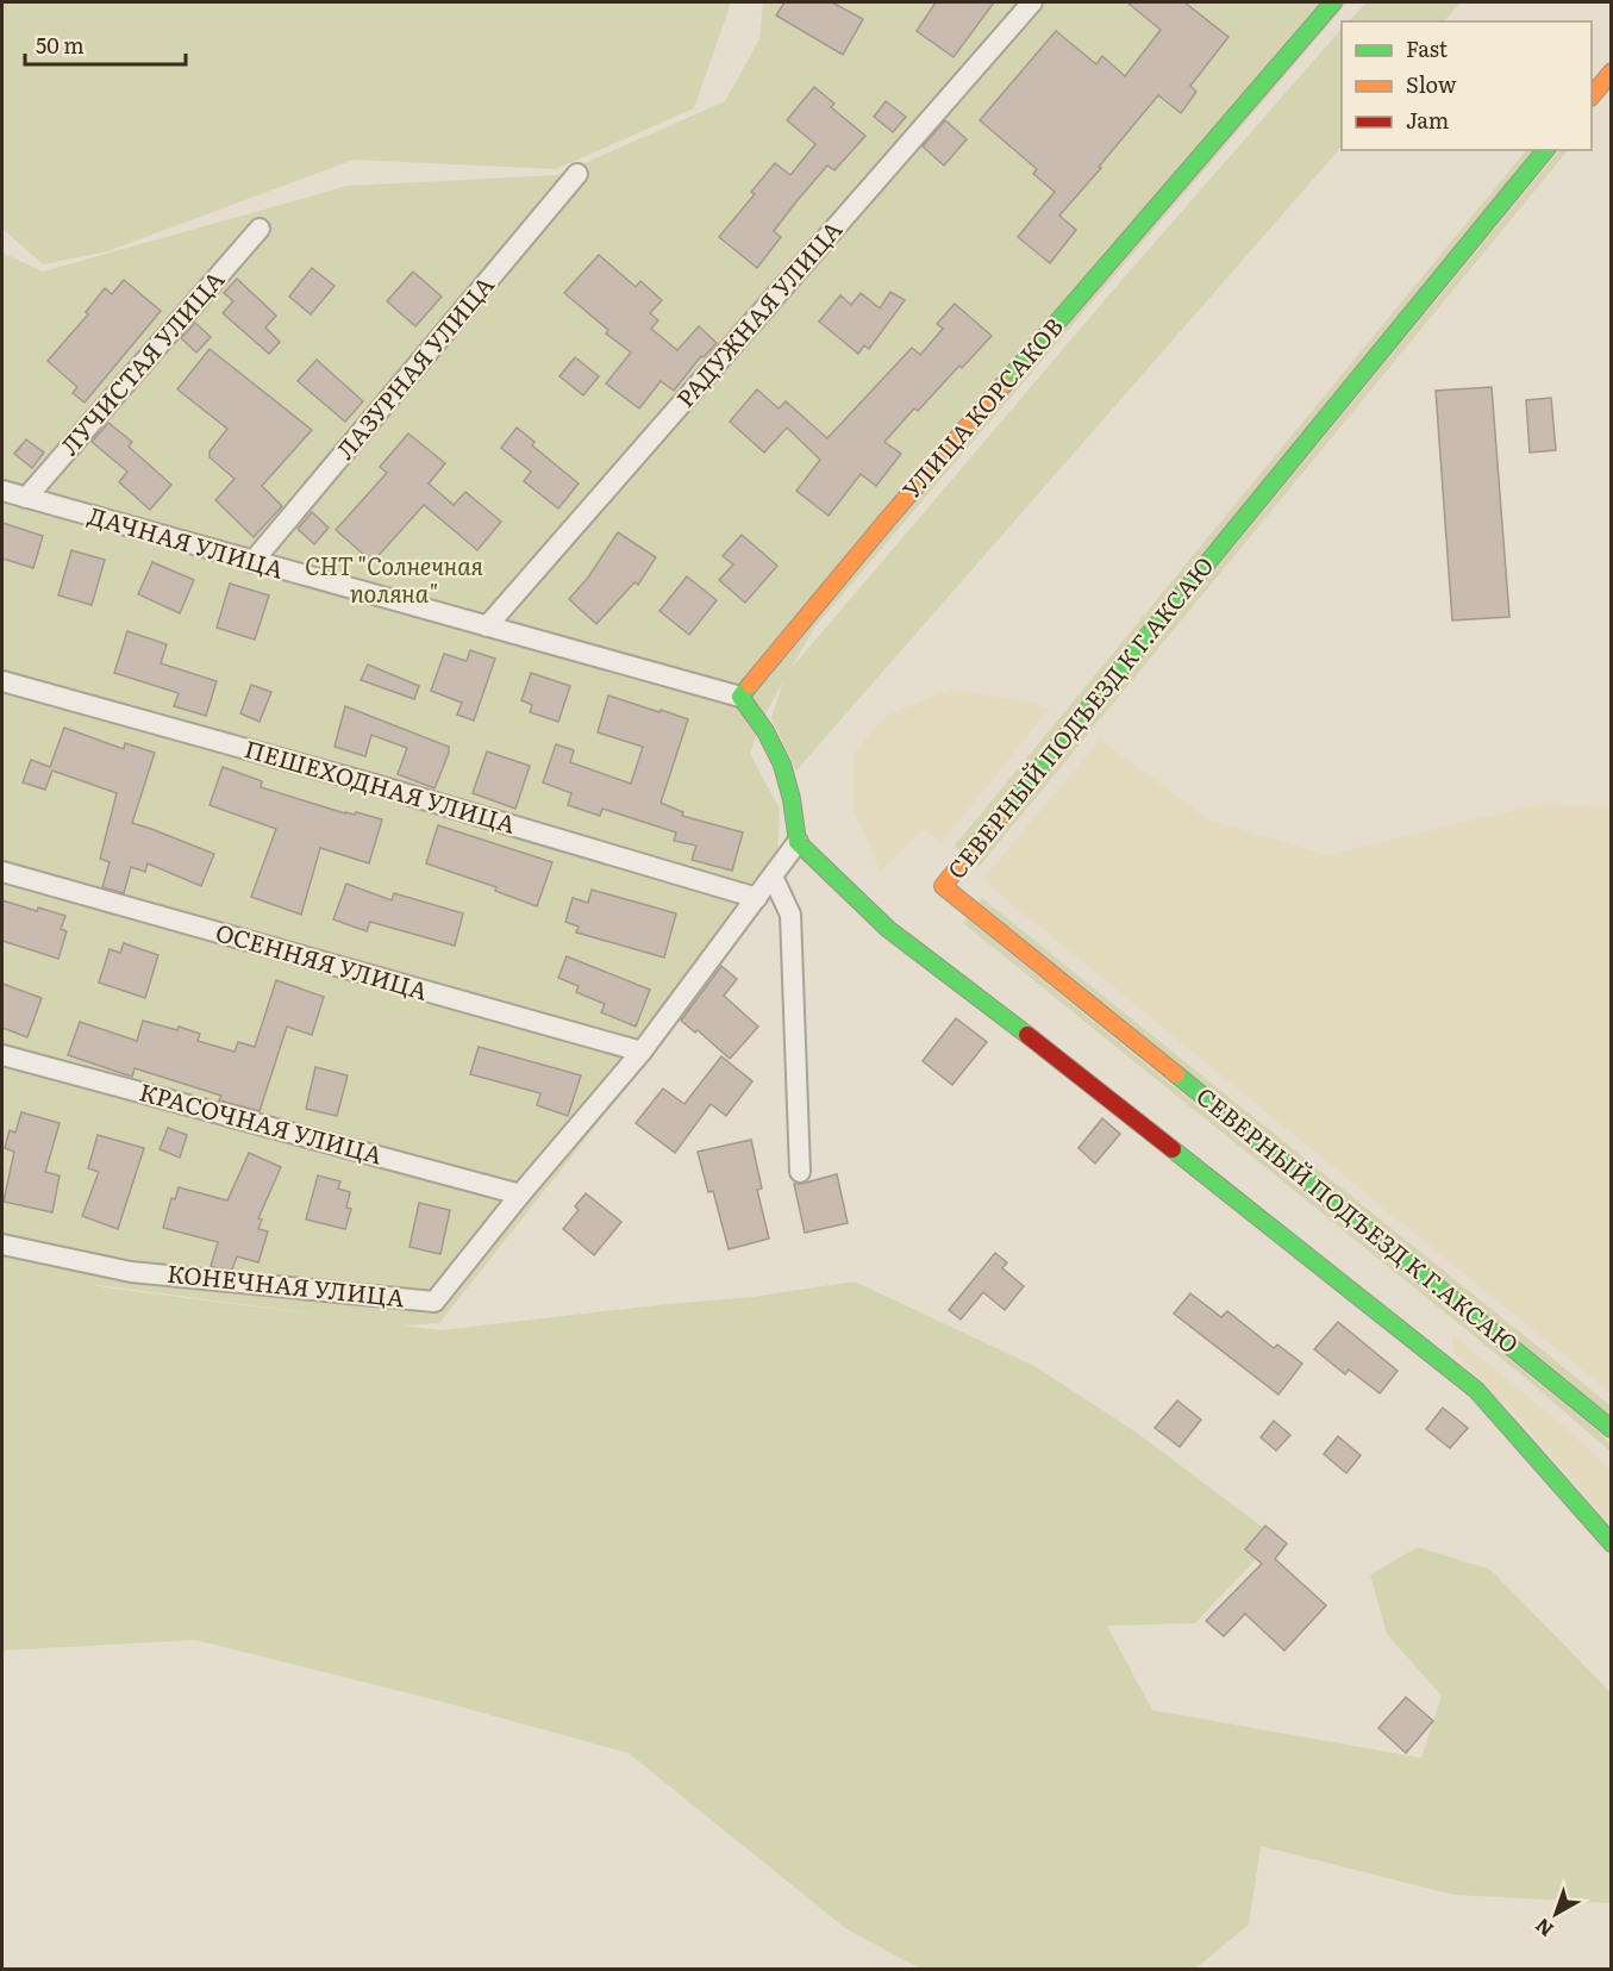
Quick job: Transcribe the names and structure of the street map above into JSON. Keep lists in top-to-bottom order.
{
  "streets": {
    "street": [
      "РАДУЖНАЯ УЛИЦА",
      "ЛУЧИСТАЯ УЛИЦА",
      "ЛАЗУРНАЯ УЛИЦА",
      "УЛИЦА КОРСАКОВ",
      "ДАЧНАЯ УЛИЦА",
      "СЕВЕРНЫЙ ПОДЪЕЗД К Г.АКСАЮ",
      "ПЕШЕХОДНАЯ УЛИЦА",
      "ОСЕННЯЯ УЛИЦА",
      "КРАСОЧНАЯ УЛИЦА",
      "КОНЕЧНАЯ УЛИЦА"
    ]
  },
  "crossings": [
    ["РАДУЖНАЯ УЛИЦА", "ДАЧНАЯ УЛИЦА"],
    ["ЛУЧИСТАЯ УЛИЦА", "ДАЧНАЯ УЛИЦА"],
    ["ЛАЗУРНАЯ УЛИЦА", "ДАЧНАЯ УЛИЦА"],
    ["УЛИЦА КОРСАКОВ", "ДАЧНАЯ УЛИЦА"],
    ["КРАСОЧНАЯ УЛИЦА", "КОНЕЧНАЯ УЛИЦА"]
  ],
  "parks": ["СНТ \"Солнечная поляна\""],
  "legend": ["Fast", "Slow", "Jam"],
  "scale_bar": "50 m",
  "north": "bottom left"
}
